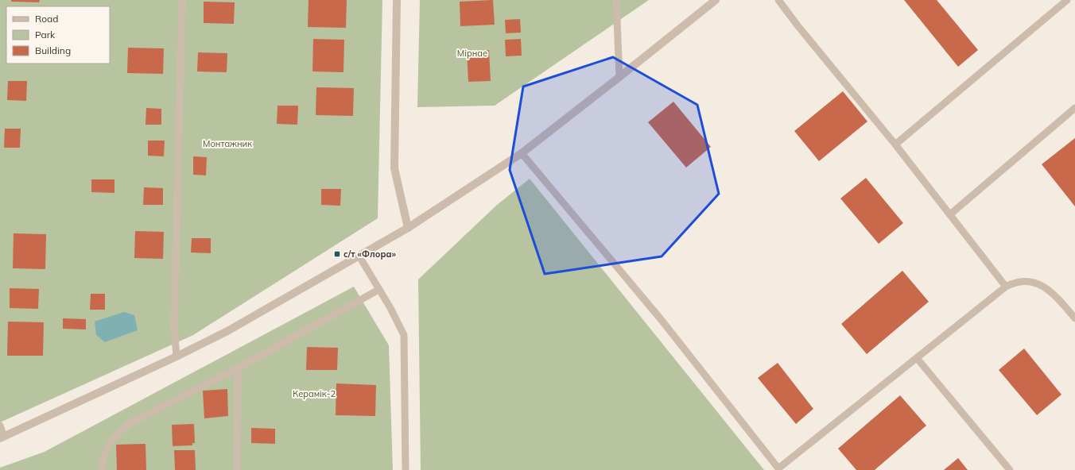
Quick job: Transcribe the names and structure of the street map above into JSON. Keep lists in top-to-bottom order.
{
  "parks": ["Мірнае", "Монтажник", "Керамік-2"],
  "places": {
    "transit": ["с/т «Флора»"]
  },
  "legend": ["Road", "Park", "Building"]
}
